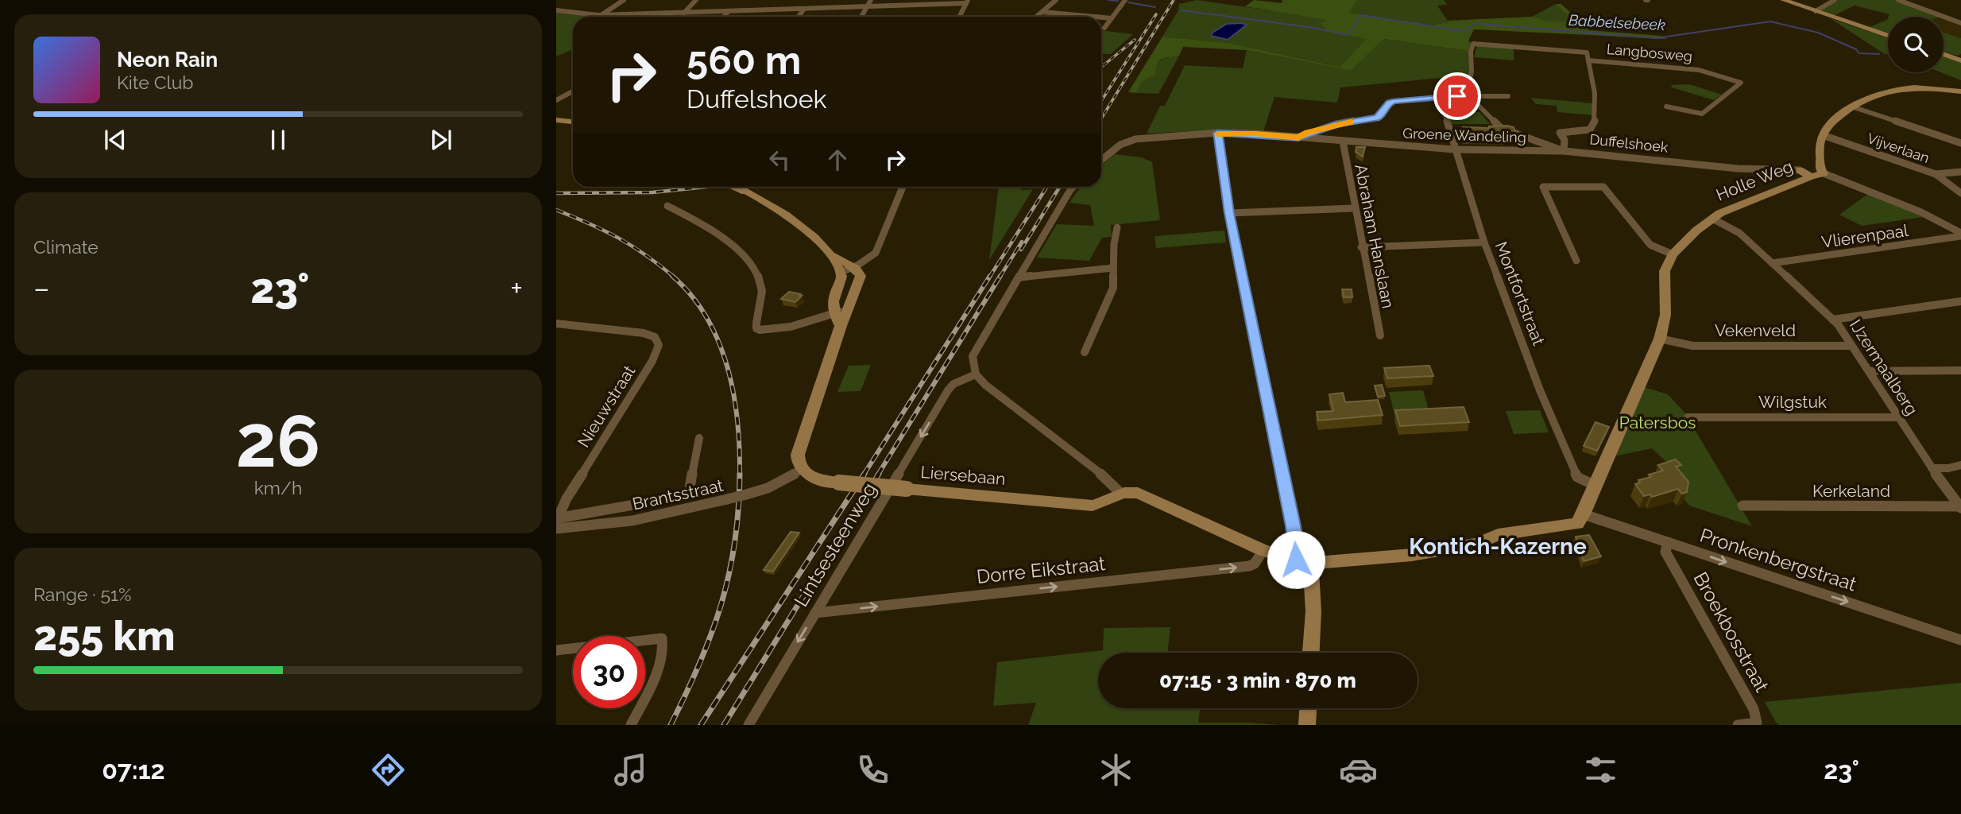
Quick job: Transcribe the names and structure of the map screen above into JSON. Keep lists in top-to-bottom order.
{
  "streets": {
    "street": [
      "Langbosweg",
      "Groene Wandeling",
      "Duffelshoek",
      "Vijverlaan",
      "Holle Weg",
      "Abraham Hanslaan",
      "Vlierenpaal",
      "Montfortstraat",
      "Vekenveld",
      "IJzermaalberg",
      "Wilgstuk",
      "Nieuwstraat",
      "Liersebaan",
      "Kerkeland",
      "Brantsstraat",
      "Lintsesteenweg",
      "Pronkenbergstraat",
      "Dorre Eikstraat",
      "Broekbosstraat"
    ]
  },
  "crossings": [
    ["Langbosweg", "Duffelshoek"],
    ["Groene Wandeling", "Duffelshoek"],
    ["Groene Wandeling", "Abraham Hanslaan"],
    ["Groene Wandeling", "Montfortstraat"],
    ["Duffelshoek", "Holle Weg"],
    ["Holle Weg", "Montfortstraat"],
    ["Holle Weg", "Vekenveld"],
    ["Holle Weg", "IJzermaalberg"],
    ["Holle Weg", "Pronkenbergstraat"],
    ["Vlierenpaal", "IJzermaalberg"],
    ["Vekenveld", "IJzermaalberg"],
    ["IJzermaalberg", "Wilgstuk"],
    ["IJzermaalberg", "Kerkeland"],
    ["Liersebaan", "Brantsstraat"],
    ["Lintsesteenweg", "Dorre Eikstraat"],
    ["Pronkenbergstraat", "Broekbosstraat"]
  ],
  "one_way": ["Lintsesteenweg", "Pronkenbergstraat", "Dorre Eikstraat"],
  "districts": ["Kontich-Kazerne"],
  "water": ["Babbelsebeek"],
  "parks": ["Patersbos"],
  "page": {
    "turn": ["560 m", "Duffelshoek"],
    "song": ["Neon Rain", "Kite Club"],
    "tile": [
      "Climate",
      ["26", "km/h"],
      ["Range · 51%", "255 km"]
    ],
    "heat": ["−", "23°", "+"],
    "limit": "30",
    "trip": "07:15 · 3 min · 870 m",
    "tabs": ["07:12", "23°"]
  }
}
